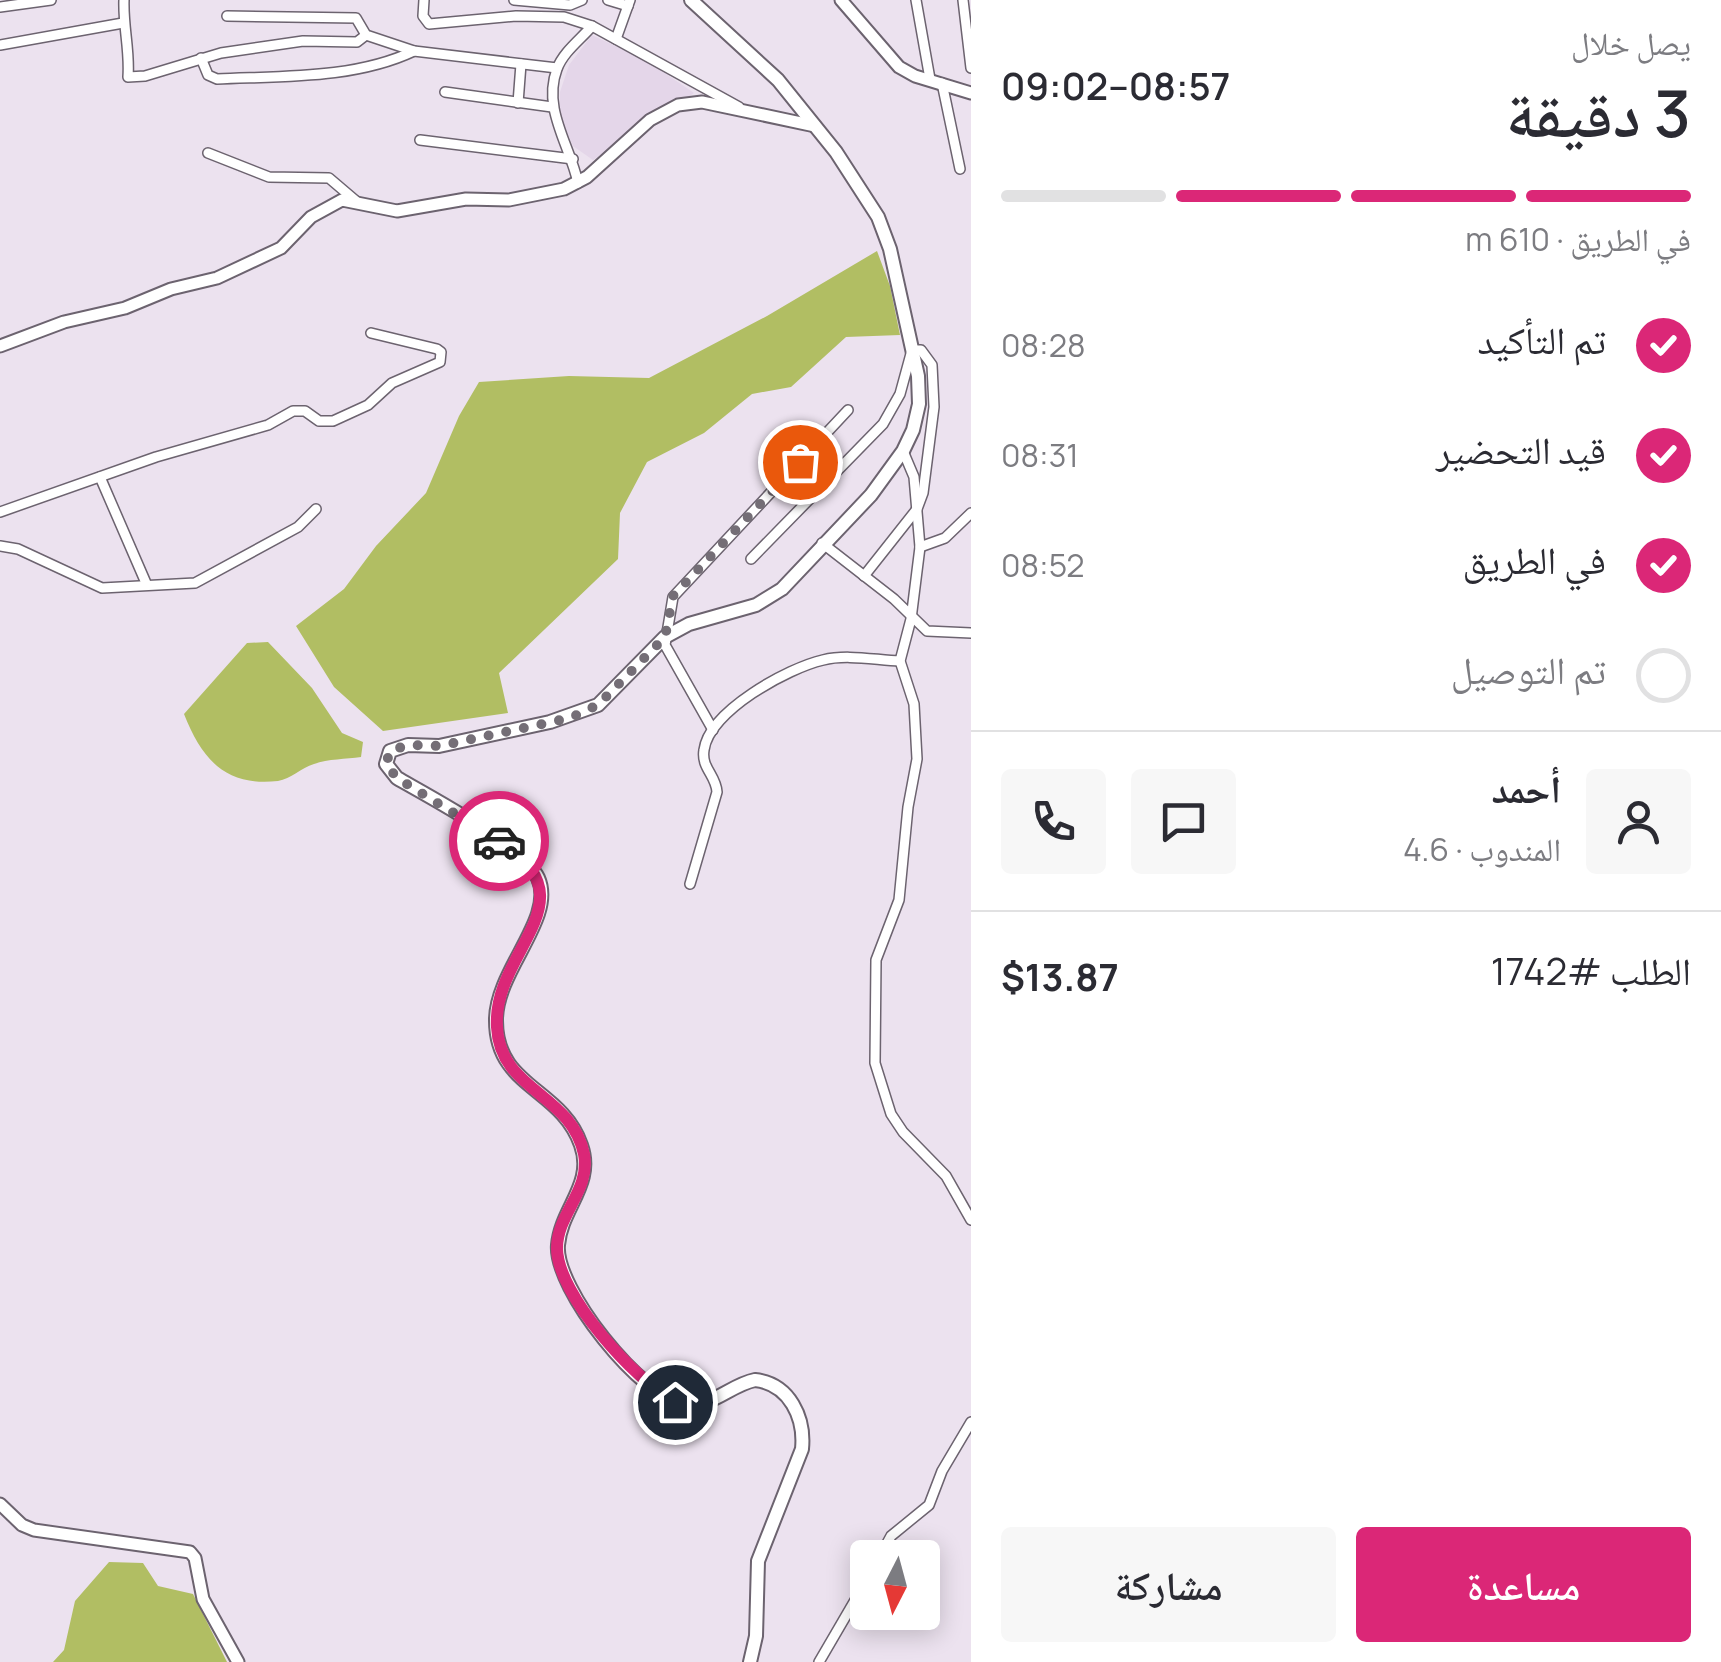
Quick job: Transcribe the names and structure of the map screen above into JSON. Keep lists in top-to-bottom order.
{
  "north": "bottom",
  "page": {
    "heading": ["3 دقيقة", "يصل خلال", "08:57–09:02"],
    "panel": [
      "أحمد",
      "المندوب · 4.6",
      "الطلب #1742",
      "$13.87"
    ],
    "bar": "في الطريق · 610 m",
    "list": [
      ["تم التأكيد", "08:28"],
      ["قيد التحضير", "08:31"],
      ["في الطريق", "08:52"],
      "تم التوصيل"
    ],
    "buttons": ["مساعدة", "مشاركة"]
  }
}
